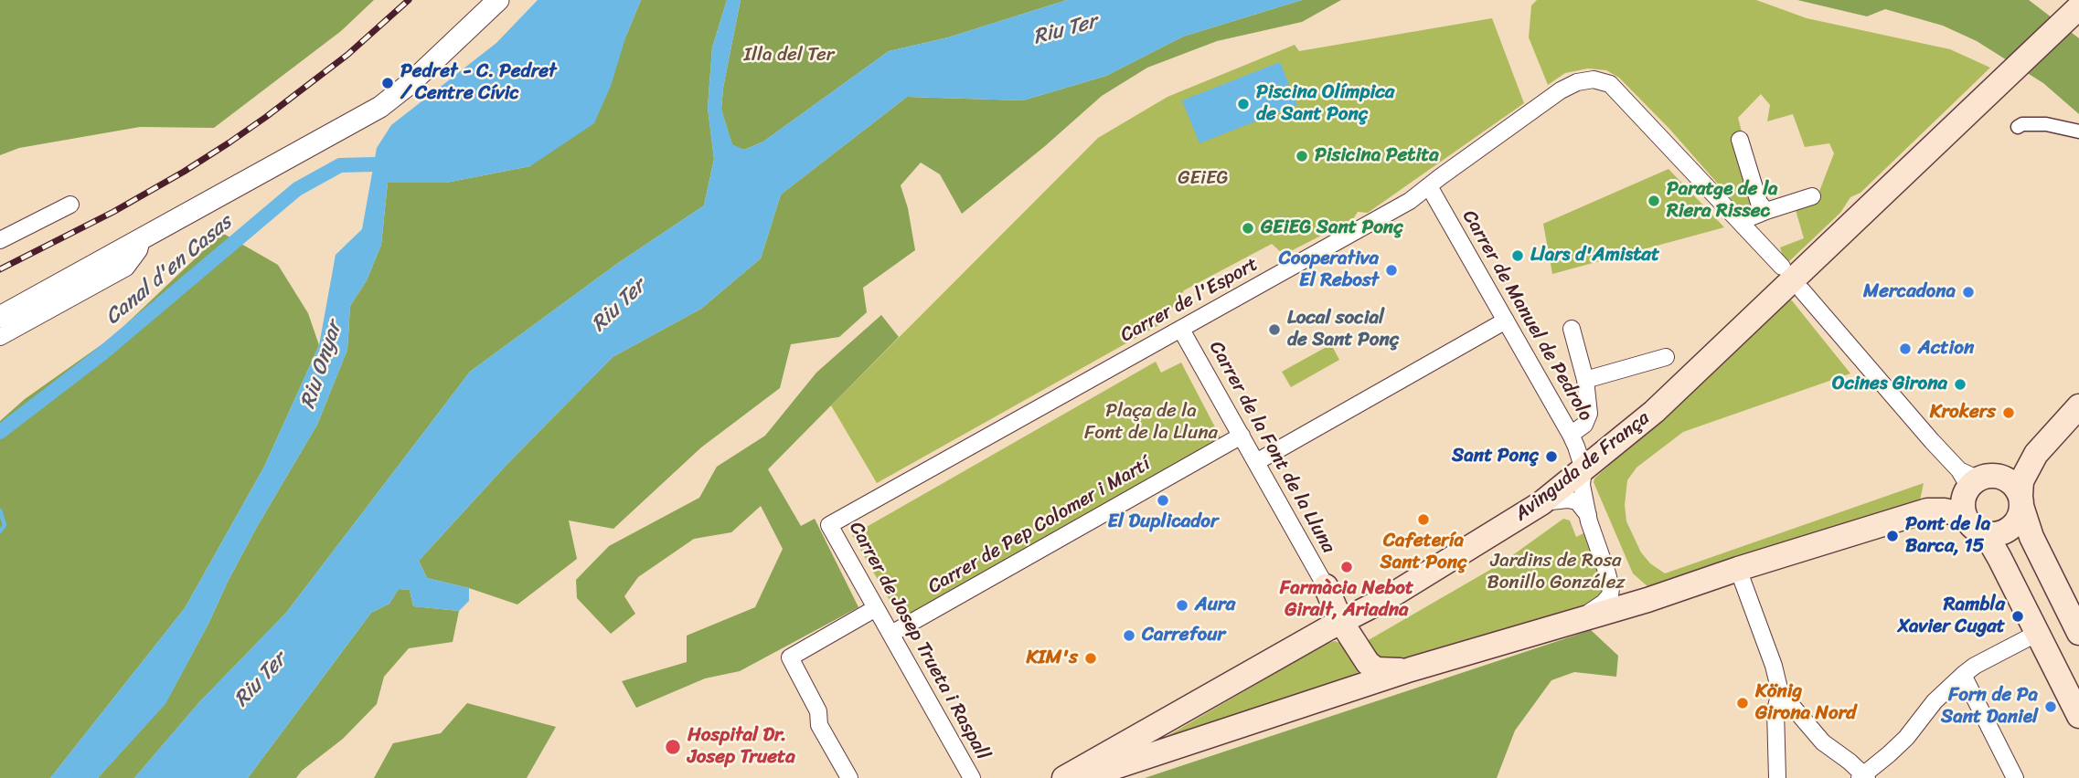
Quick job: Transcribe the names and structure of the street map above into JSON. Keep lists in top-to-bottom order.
{
  "streets": {
    "main road": ["Avinguda de França"],
    "street": [
      "Carrer de l'Esport",
      "Carrer de Manuel de Pedrolo",
      "Carrer de la Font de la Lluna",
      "Carrer de Pep Colomer i Martí",
      "Carrer de Josep Trueta i Raspall"
    ]
  },
  "crossings": [
    ["Carrer de l'Esport", "Carrer de Manuel de Pedrolo"],
    ["Carrer de l'Esport", "Carrer de la Font de la Lluna"],
    ["Carrer de l'Esport", "Carrer de Josep Trueta i Raspall"],
    ["Carrer de Manuel de Pedrolo", "Avinguda de França"],
    ["Carrer de la Font de la Lluna", "Carrer de Pep Colomer i Martí"],
    ["Carrer de Pep Colomer i Martí", "Carrer de Josep Trueta i Raspall"]
  ],
  "water": ["Riu Ter", "Canal d'en Casas", "Riu Onyar"],
  "parks": [
    "Illa del Ter",
    "GEiEG",
    "Plaça de la Font de la Lluna",
    "Jardins de Rosa Bonillo González"
  ],
  "places": [
    "Pedret - C. Pedret / Centre Cívic",
    "Piscina Olímpica de Sant Ponç",
    "Pisicina Petita",
    "Paratge de la Riera Rissec",
    "GEiEG Sant Ponç",
    "Llars d'Amistat",
    "Cooperativa El Rebost",
    "Mercadona",
    "Local social de Sant Ponç",
    "Action",
    "Ocines Girona",
    "Krokers",
    "Sant Ponç",
    "El Duplicador",
    "Cafetería Sant Ponç",
    "Pont de la Barca, 15",
    "Farmàcia Nebot Giralt, Ariadna",
    "Aura",
    "Rambla Xavier Cugat",
    "Carrefour",
    "KIM's",
    "König Girona Nord",
    "Forn de Pa Sant Daniel",
    "Hospital Dr. Josep Trueta"
  ]
}
